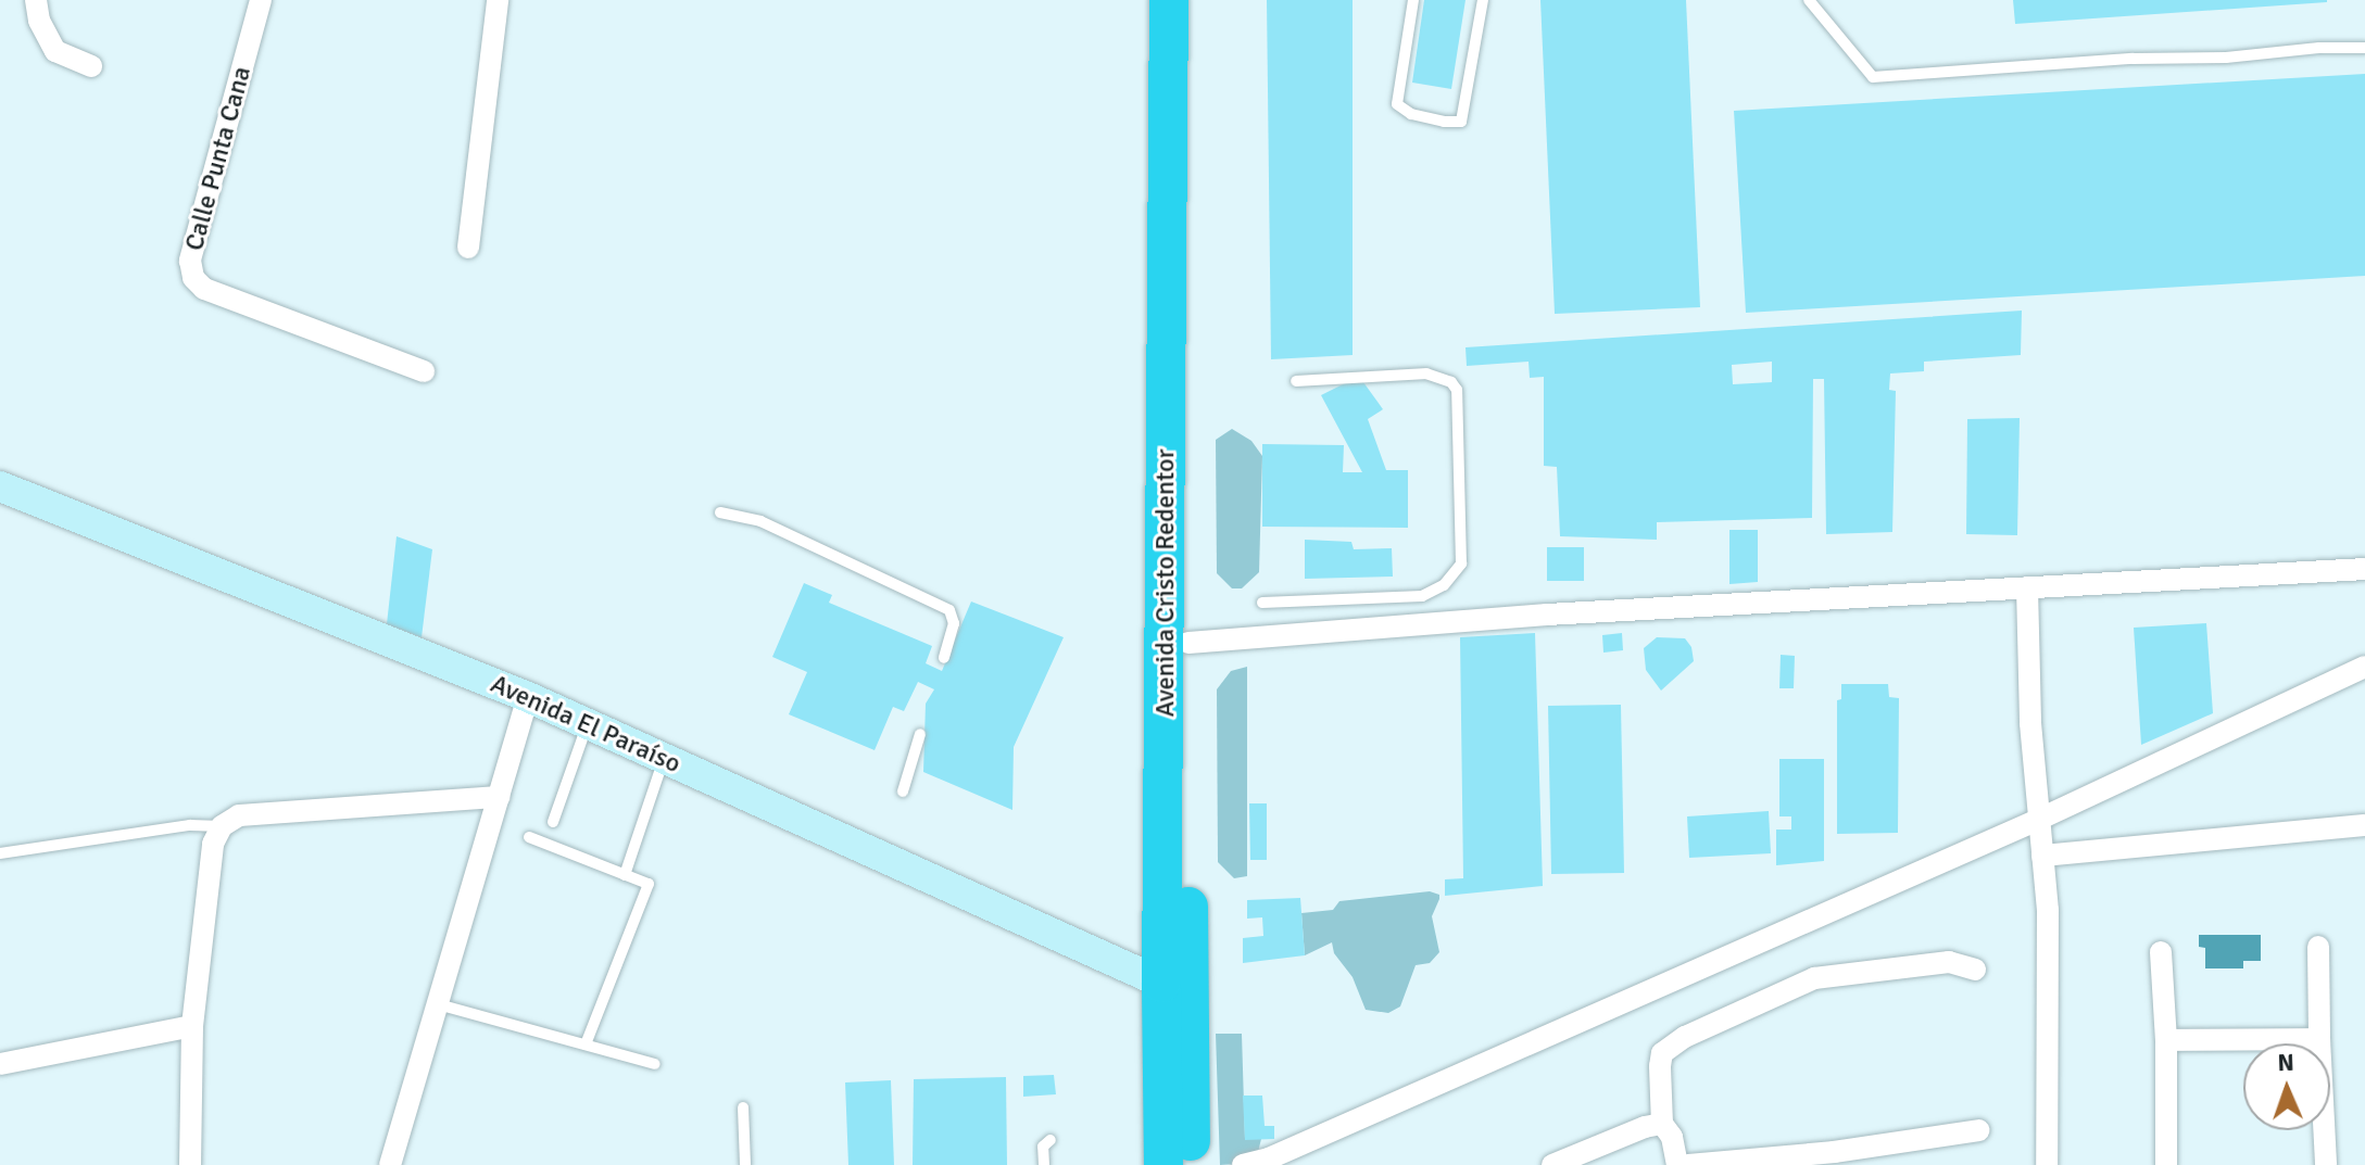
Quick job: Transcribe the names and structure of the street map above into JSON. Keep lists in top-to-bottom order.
{
  "streets": {
    "highway": ["Avenida Cristo Redentor"],
    "street": ["Calle Punta Cana", "Avenida El Paraíso"]
  },
  "crossings": [
    ["Avenida Cristo Redentor", "Avenida El Paraíso"]
  ],
  "north": "top"
}
